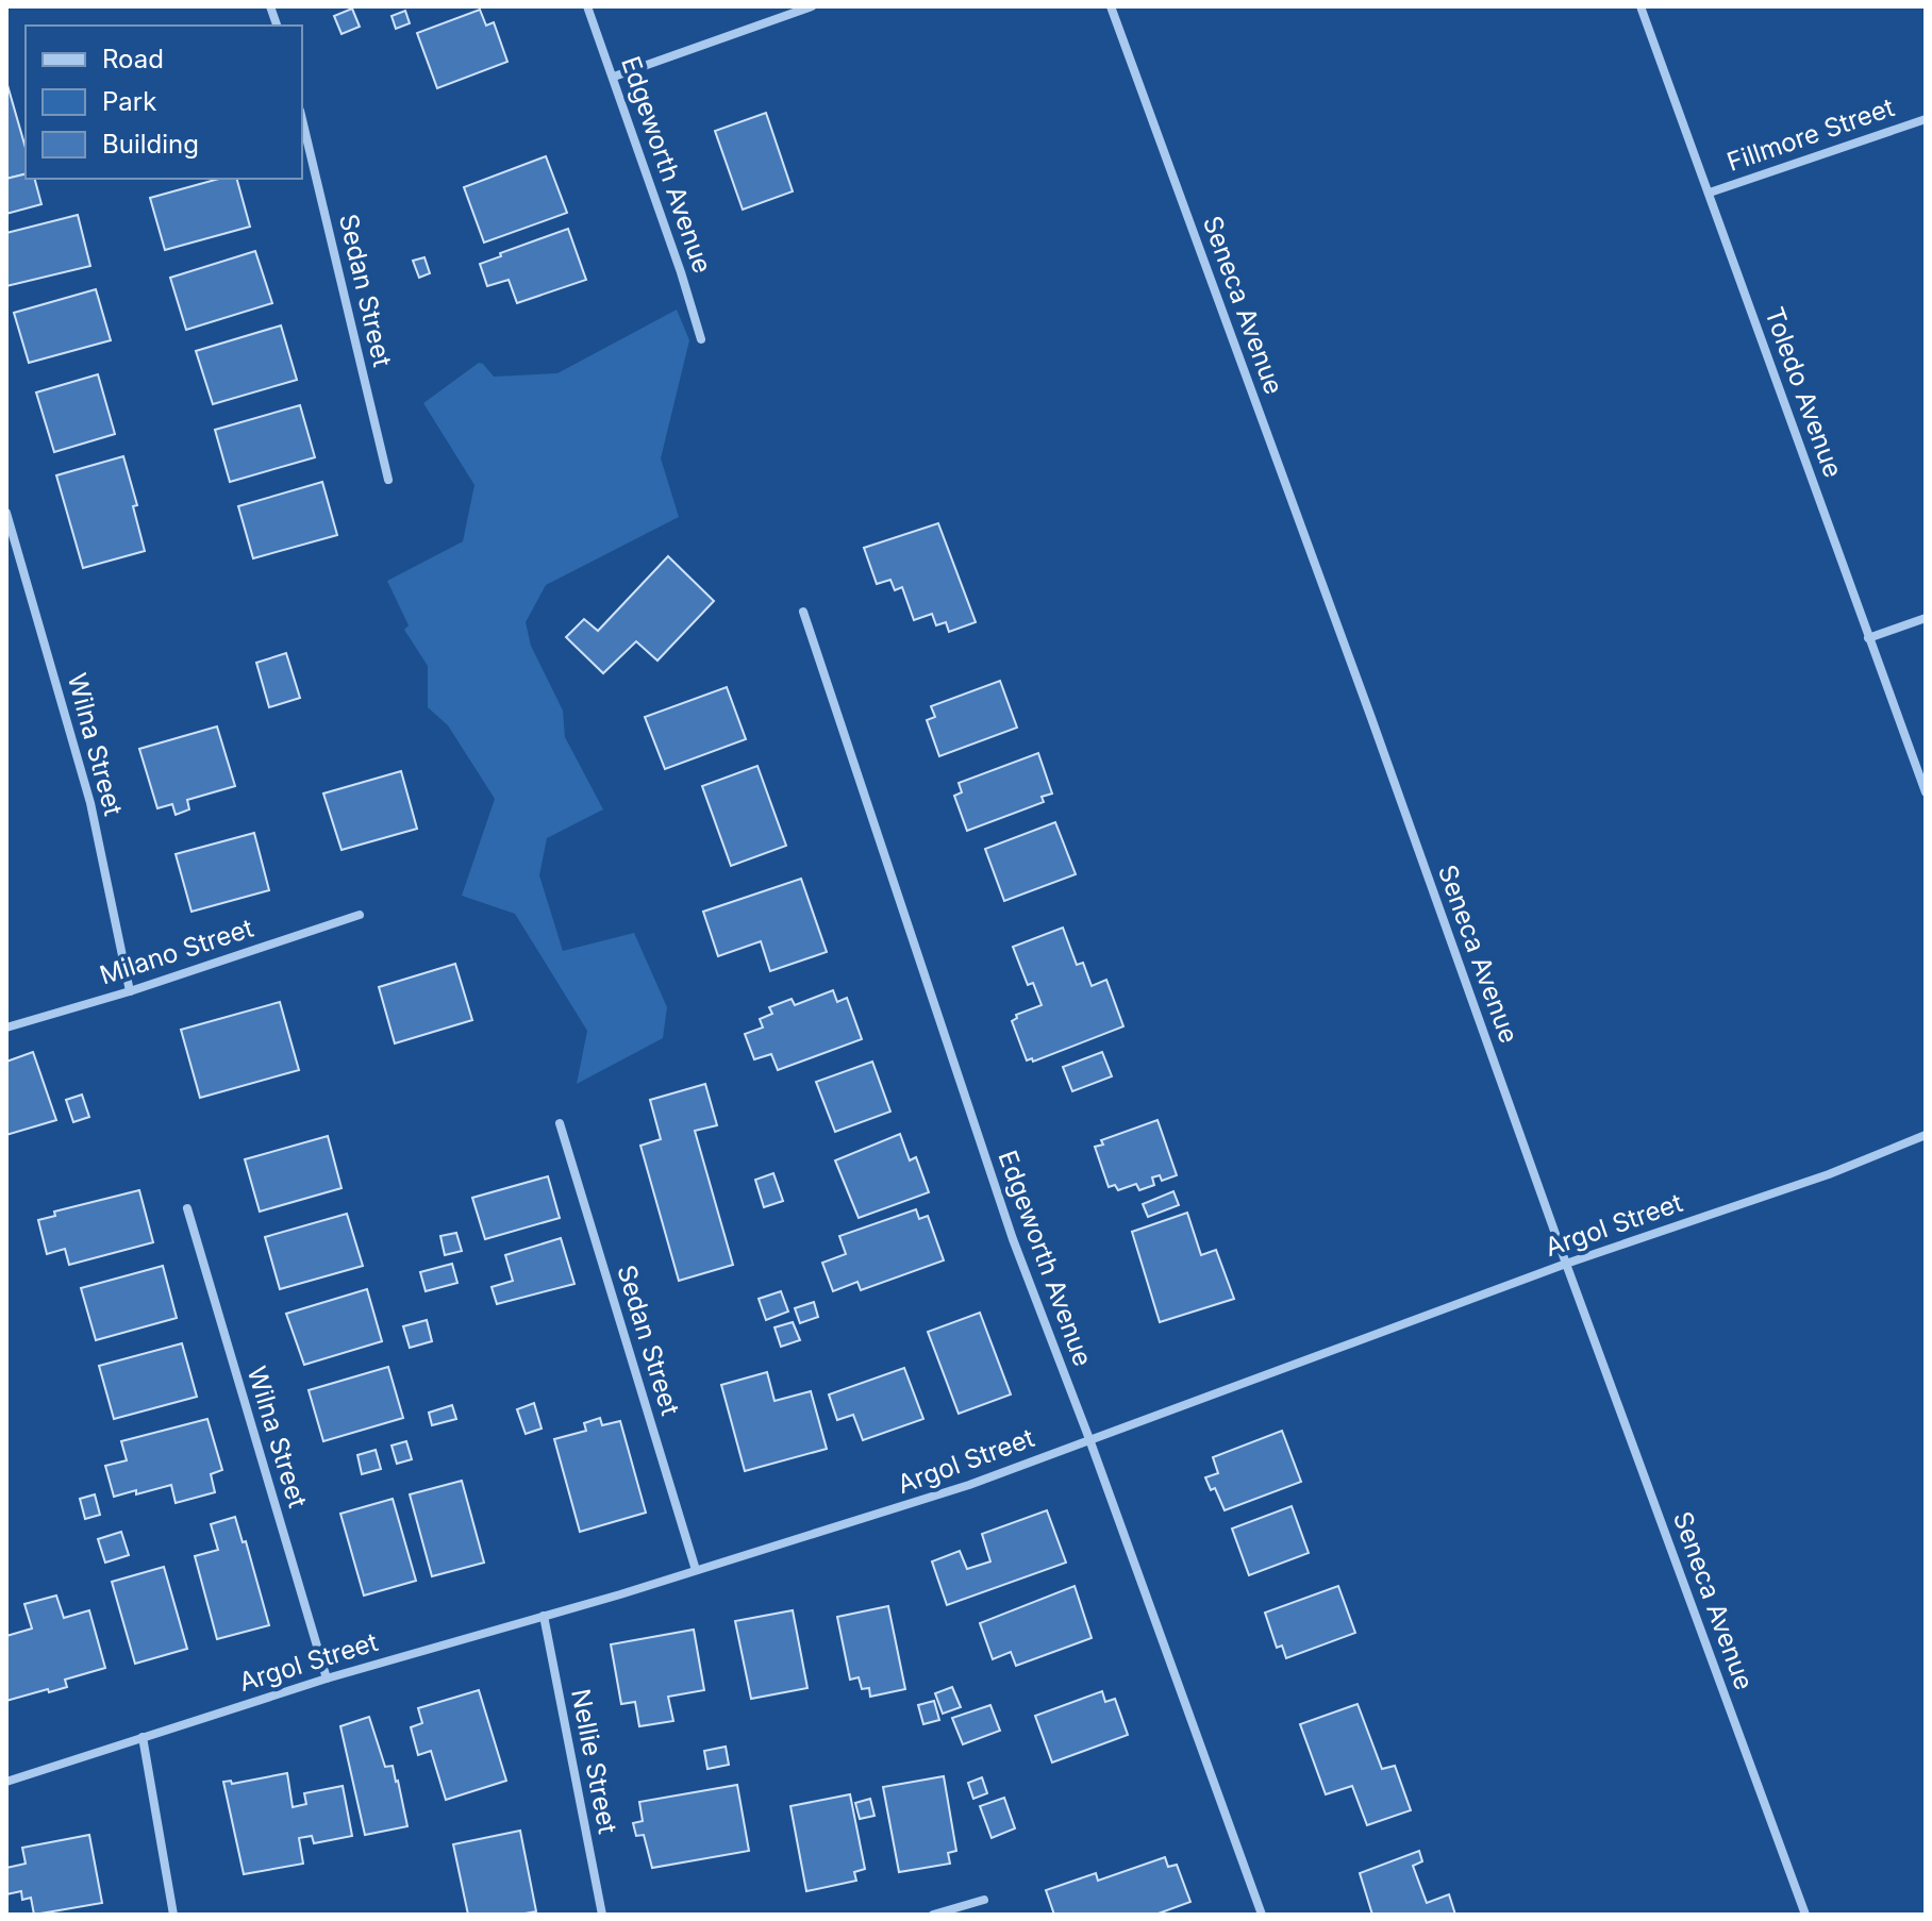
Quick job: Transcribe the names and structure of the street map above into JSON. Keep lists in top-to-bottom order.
{
  "streets": {
    "street": [
      "Fillmore Street",
      "Edgeworth Avenue",
      "Sedan Street",
      "Seneca Avenue",
      "Toledo Avenue",
      "Wilna Street",
      "Milano Street",
      "Argol Street",
      "Nellie Street"
    ]
  },
  "crossings": [
    ["Fillmore Street", "Toledo Avenue"],
    ["Edgeworth Avenue", "Argol Street"],
    ["Sedan Street", "Argol Street"],
    ["Seneca Avenue", "Argol Street"],
    ["Wilna Street", "Milano Street"],
    ["Wilna Street", "Argol Street"],
    ["Argol Street", "Nellie Street"]
  ],
  "legend": ["Road", "Park", "Building"]
}
